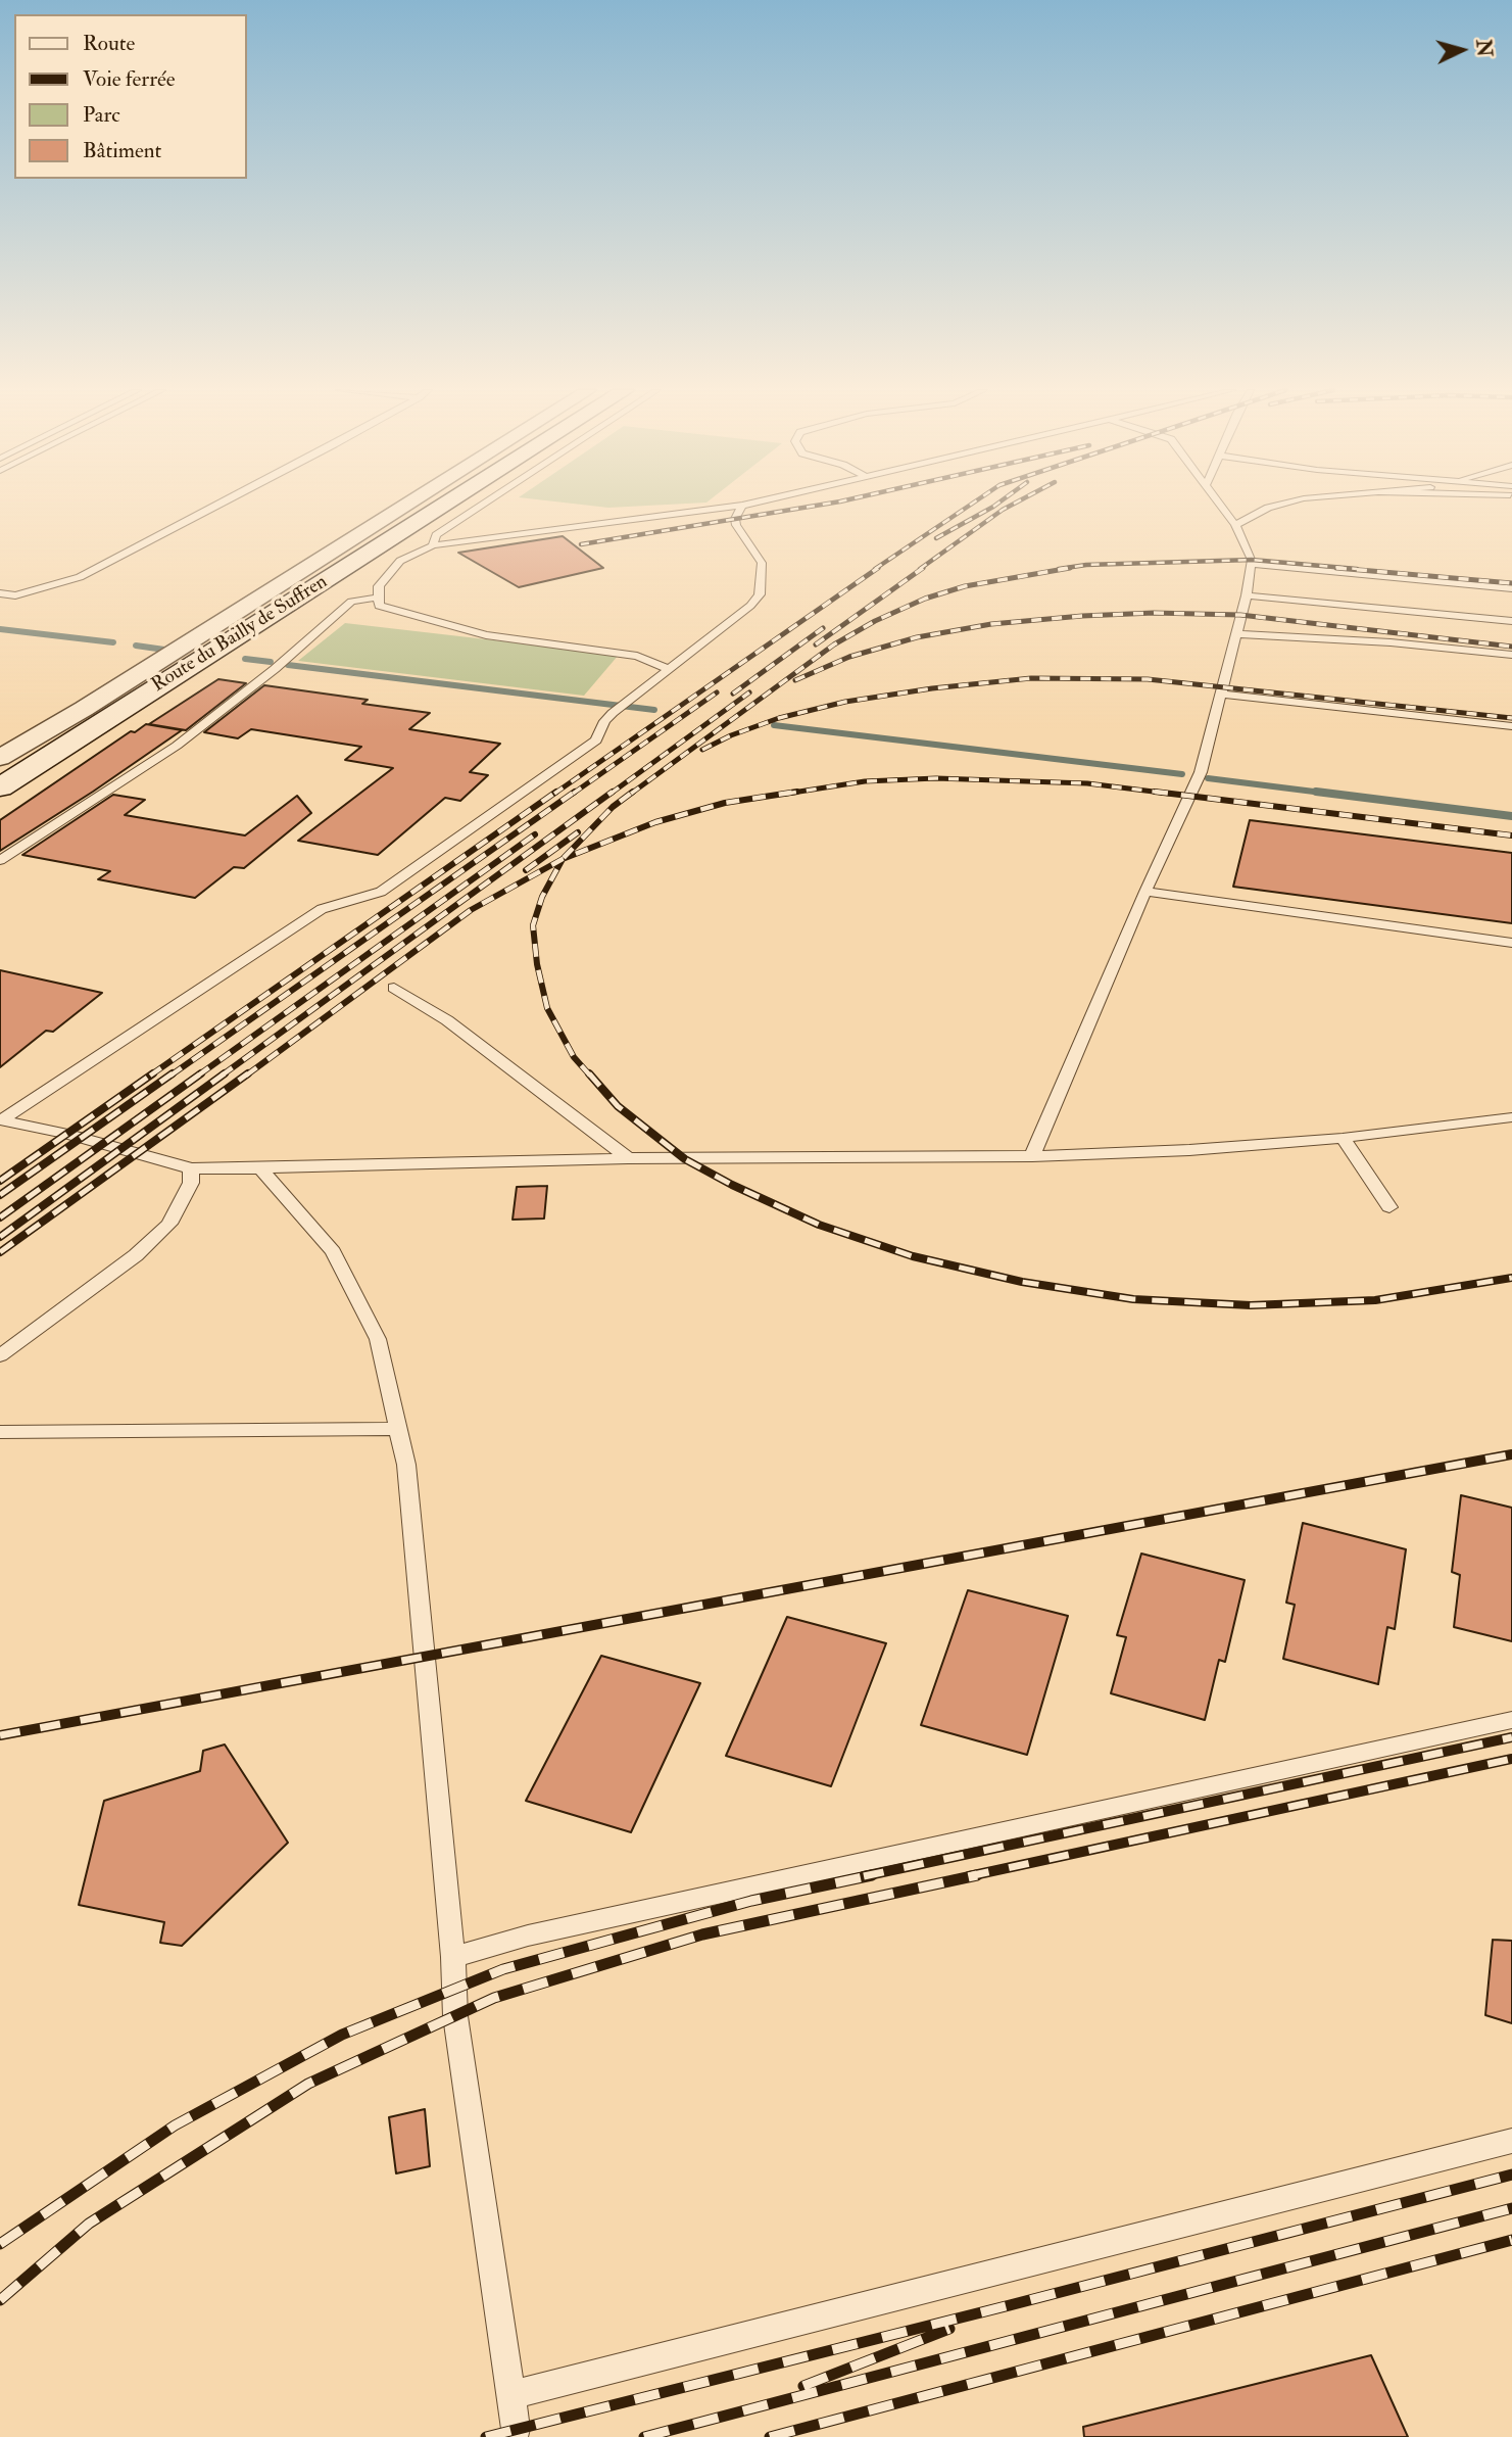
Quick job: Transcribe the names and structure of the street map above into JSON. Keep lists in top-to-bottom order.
{
  "streets": {
    "main road": ["Route du Bailly de Suffren"]
  },
  "legend": [
    "Route",
    "Voie ferrée",
    "Parc",
    "Bâtiment"
  ],
  "north": "right"
}
